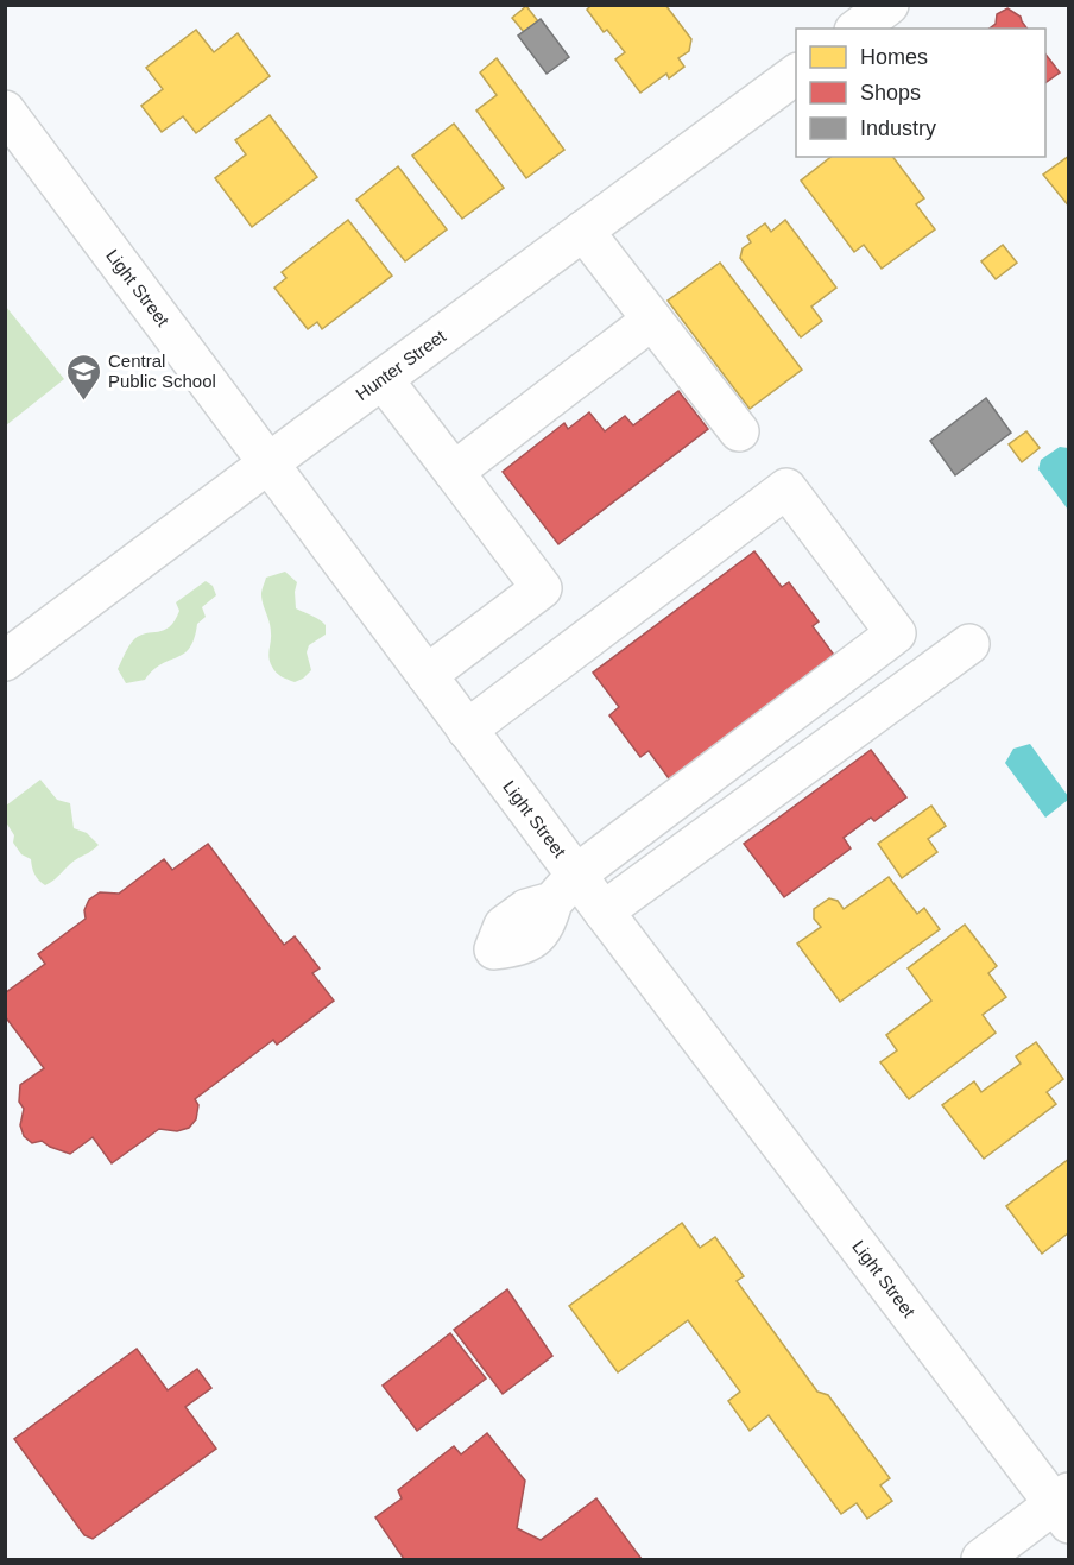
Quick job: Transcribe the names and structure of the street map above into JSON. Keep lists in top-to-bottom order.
{
  "streets": {
    "street": ["Light Street", "Hunter Street"]
  },
  "crossings": [
    ["Light Street", "Hunter Street"]
  ],
  "places": {
    "school or university": ["Central Public School"]
  },
  "legend": ["Homes", "Shops", "Industry"]
}
